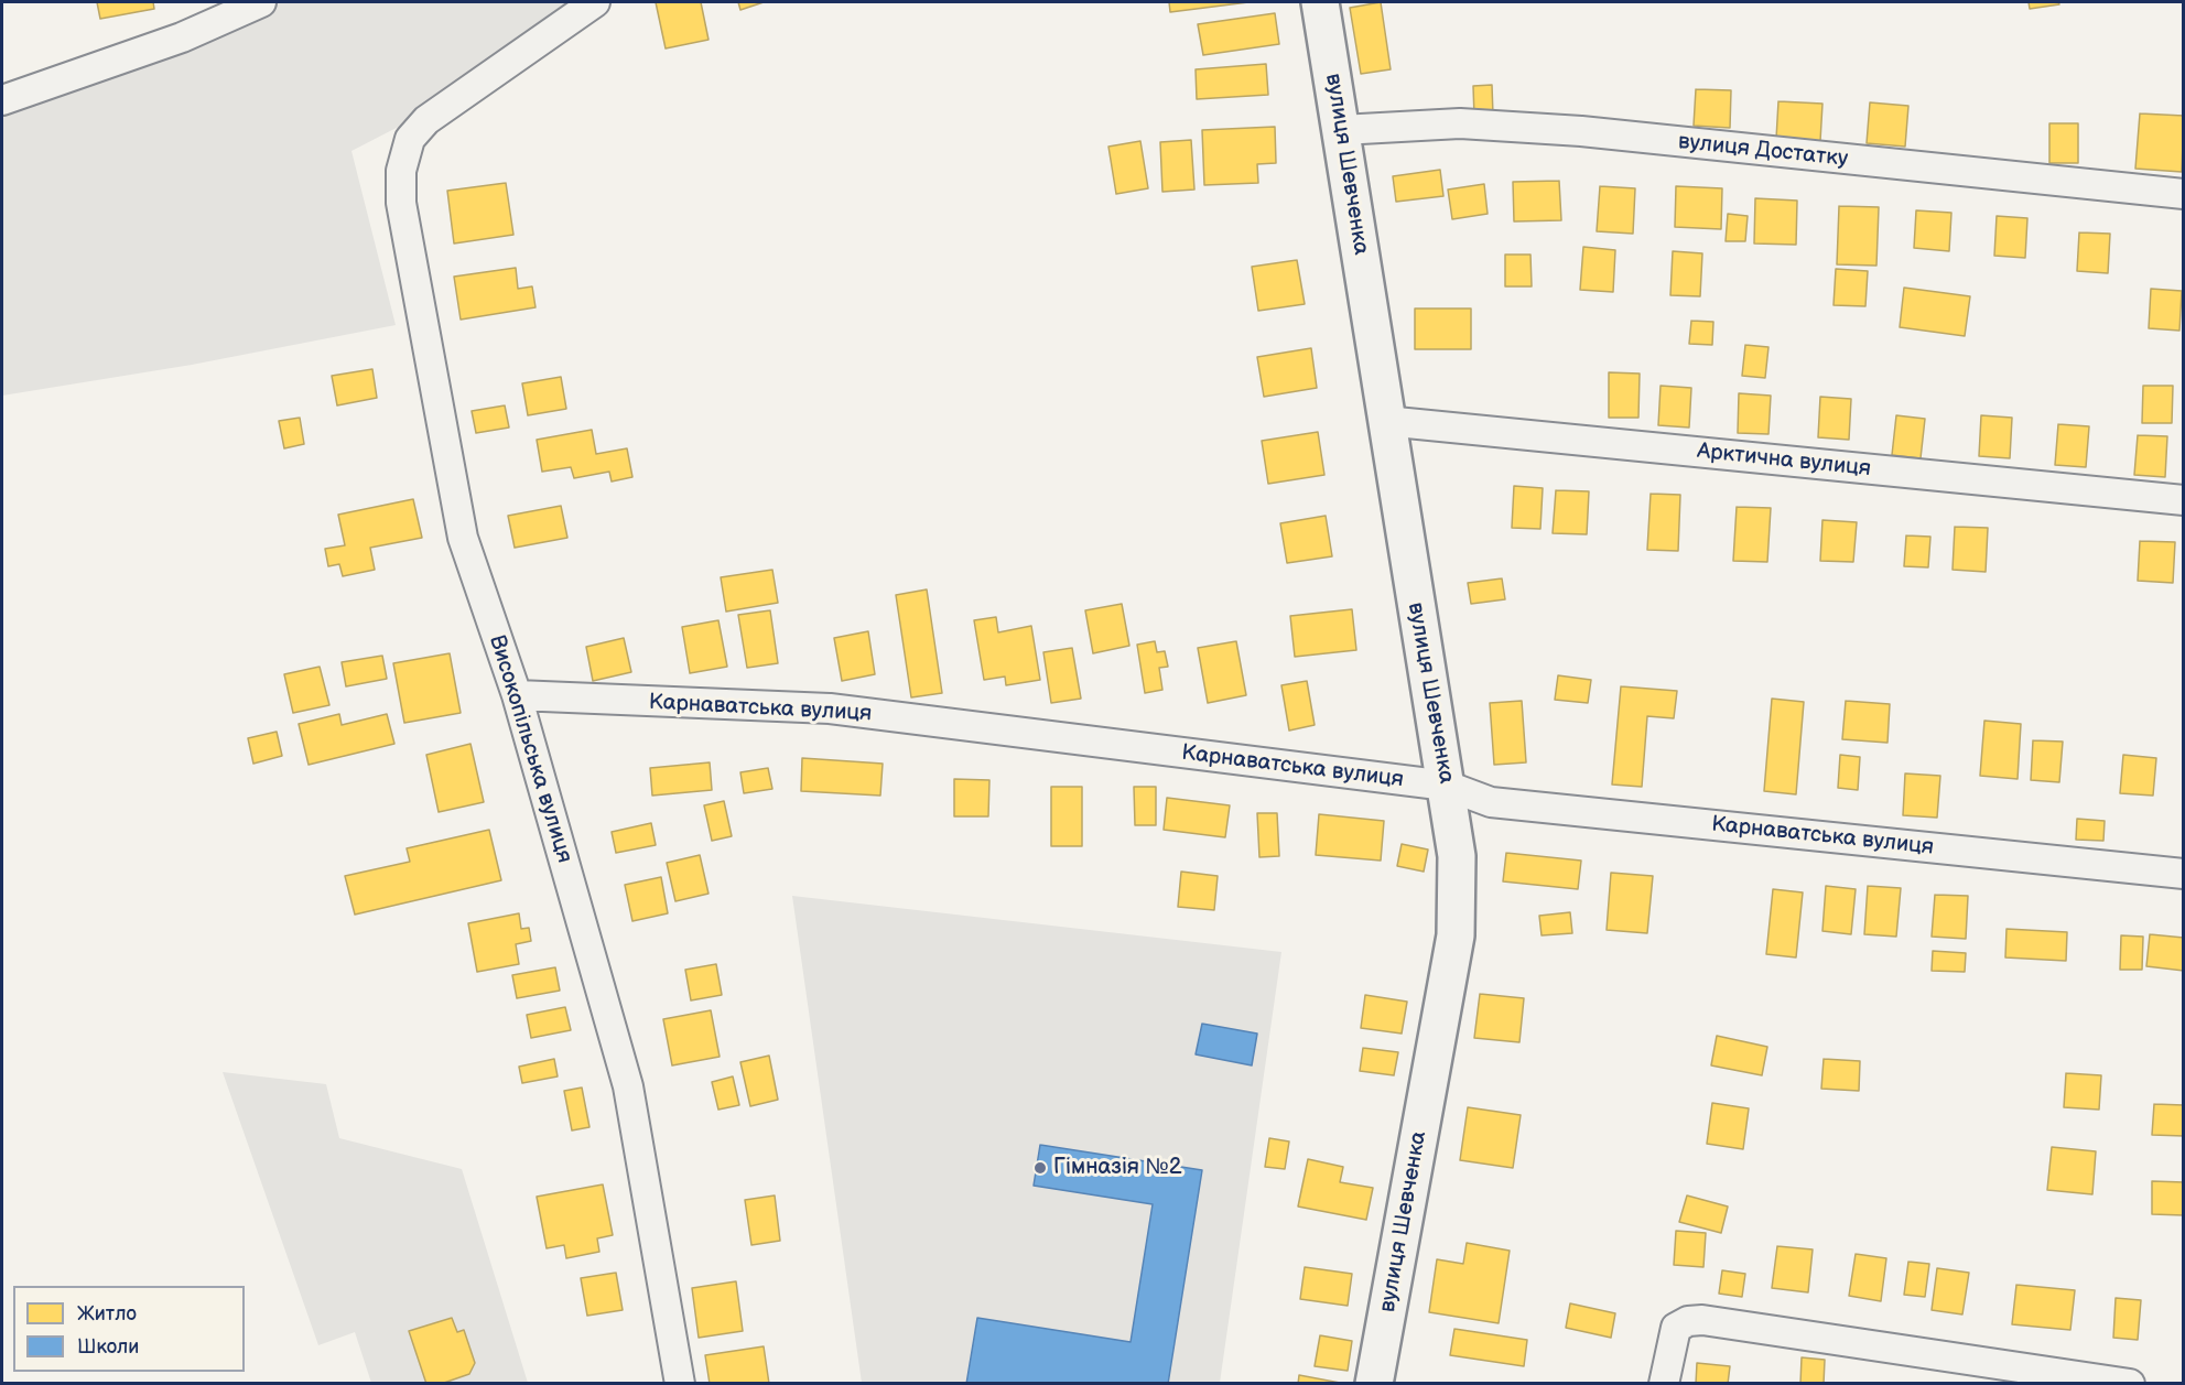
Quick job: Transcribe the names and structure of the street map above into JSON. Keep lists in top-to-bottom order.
{
  "streets": {
    "street": [
      "вулиця Достатку",
      "вулиця Шевченка",
      "Арктична вулиця",
      "Карнаватська вулиця",
      "Високопільська вулиця"
    ]
  },
  "crossings": [
    ["вулиця Достатку", "вулиця Шевченка"],
    ["вулиця Шевченка", "Арктична вулиця"],
    ["вулиця Шевченка", "Карнаватська вулиця"],
    ["Карнаватська вулиця", "Високопільська вулиця"]
  ],
  "places": ["Гімназія №2"],
  "legend": ["Житло", "Школи"]
}
